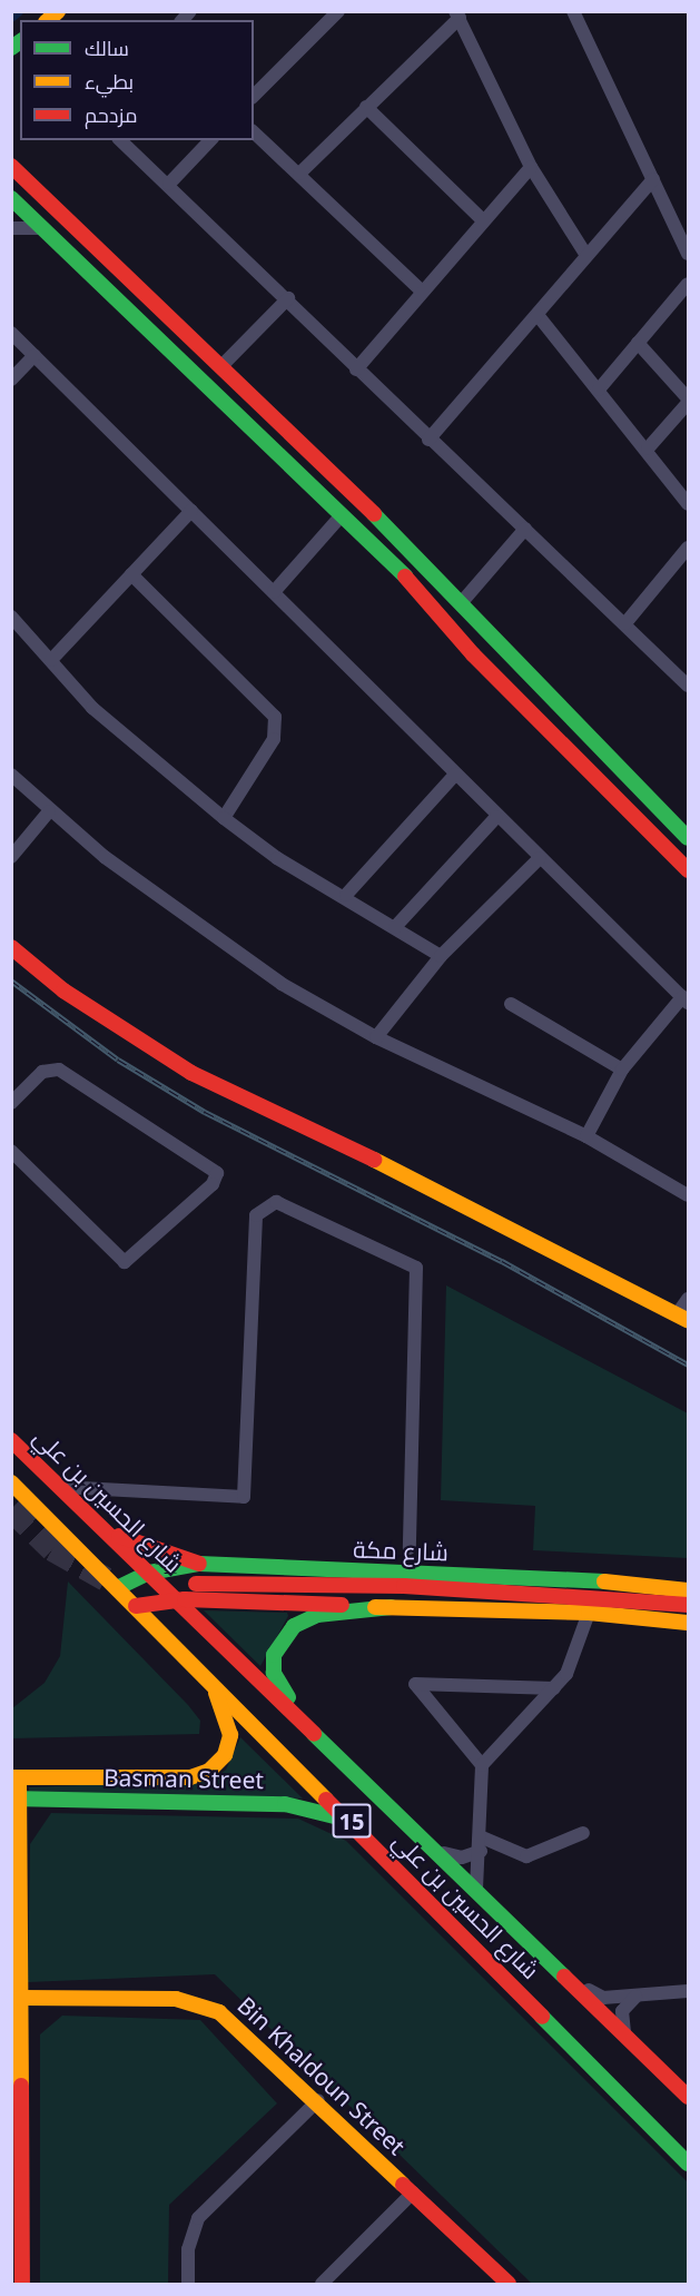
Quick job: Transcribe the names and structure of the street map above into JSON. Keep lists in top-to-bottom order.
{
  "streets": {
    "main road": [
      "شارع الحسين بن علي",
      "شارع مكة",
      "Basman Street",
      "15",
      "Bin Khaldoun Street"
    ]
  },
  "crossings": [
    ["شارع الحسين بن علي", "شارع مكة"],
    ["شارع الحسين بن علي", "Basman Street"]
  ],
  "legend": ["سالك", "بطيء", "مزدحم"]
}
